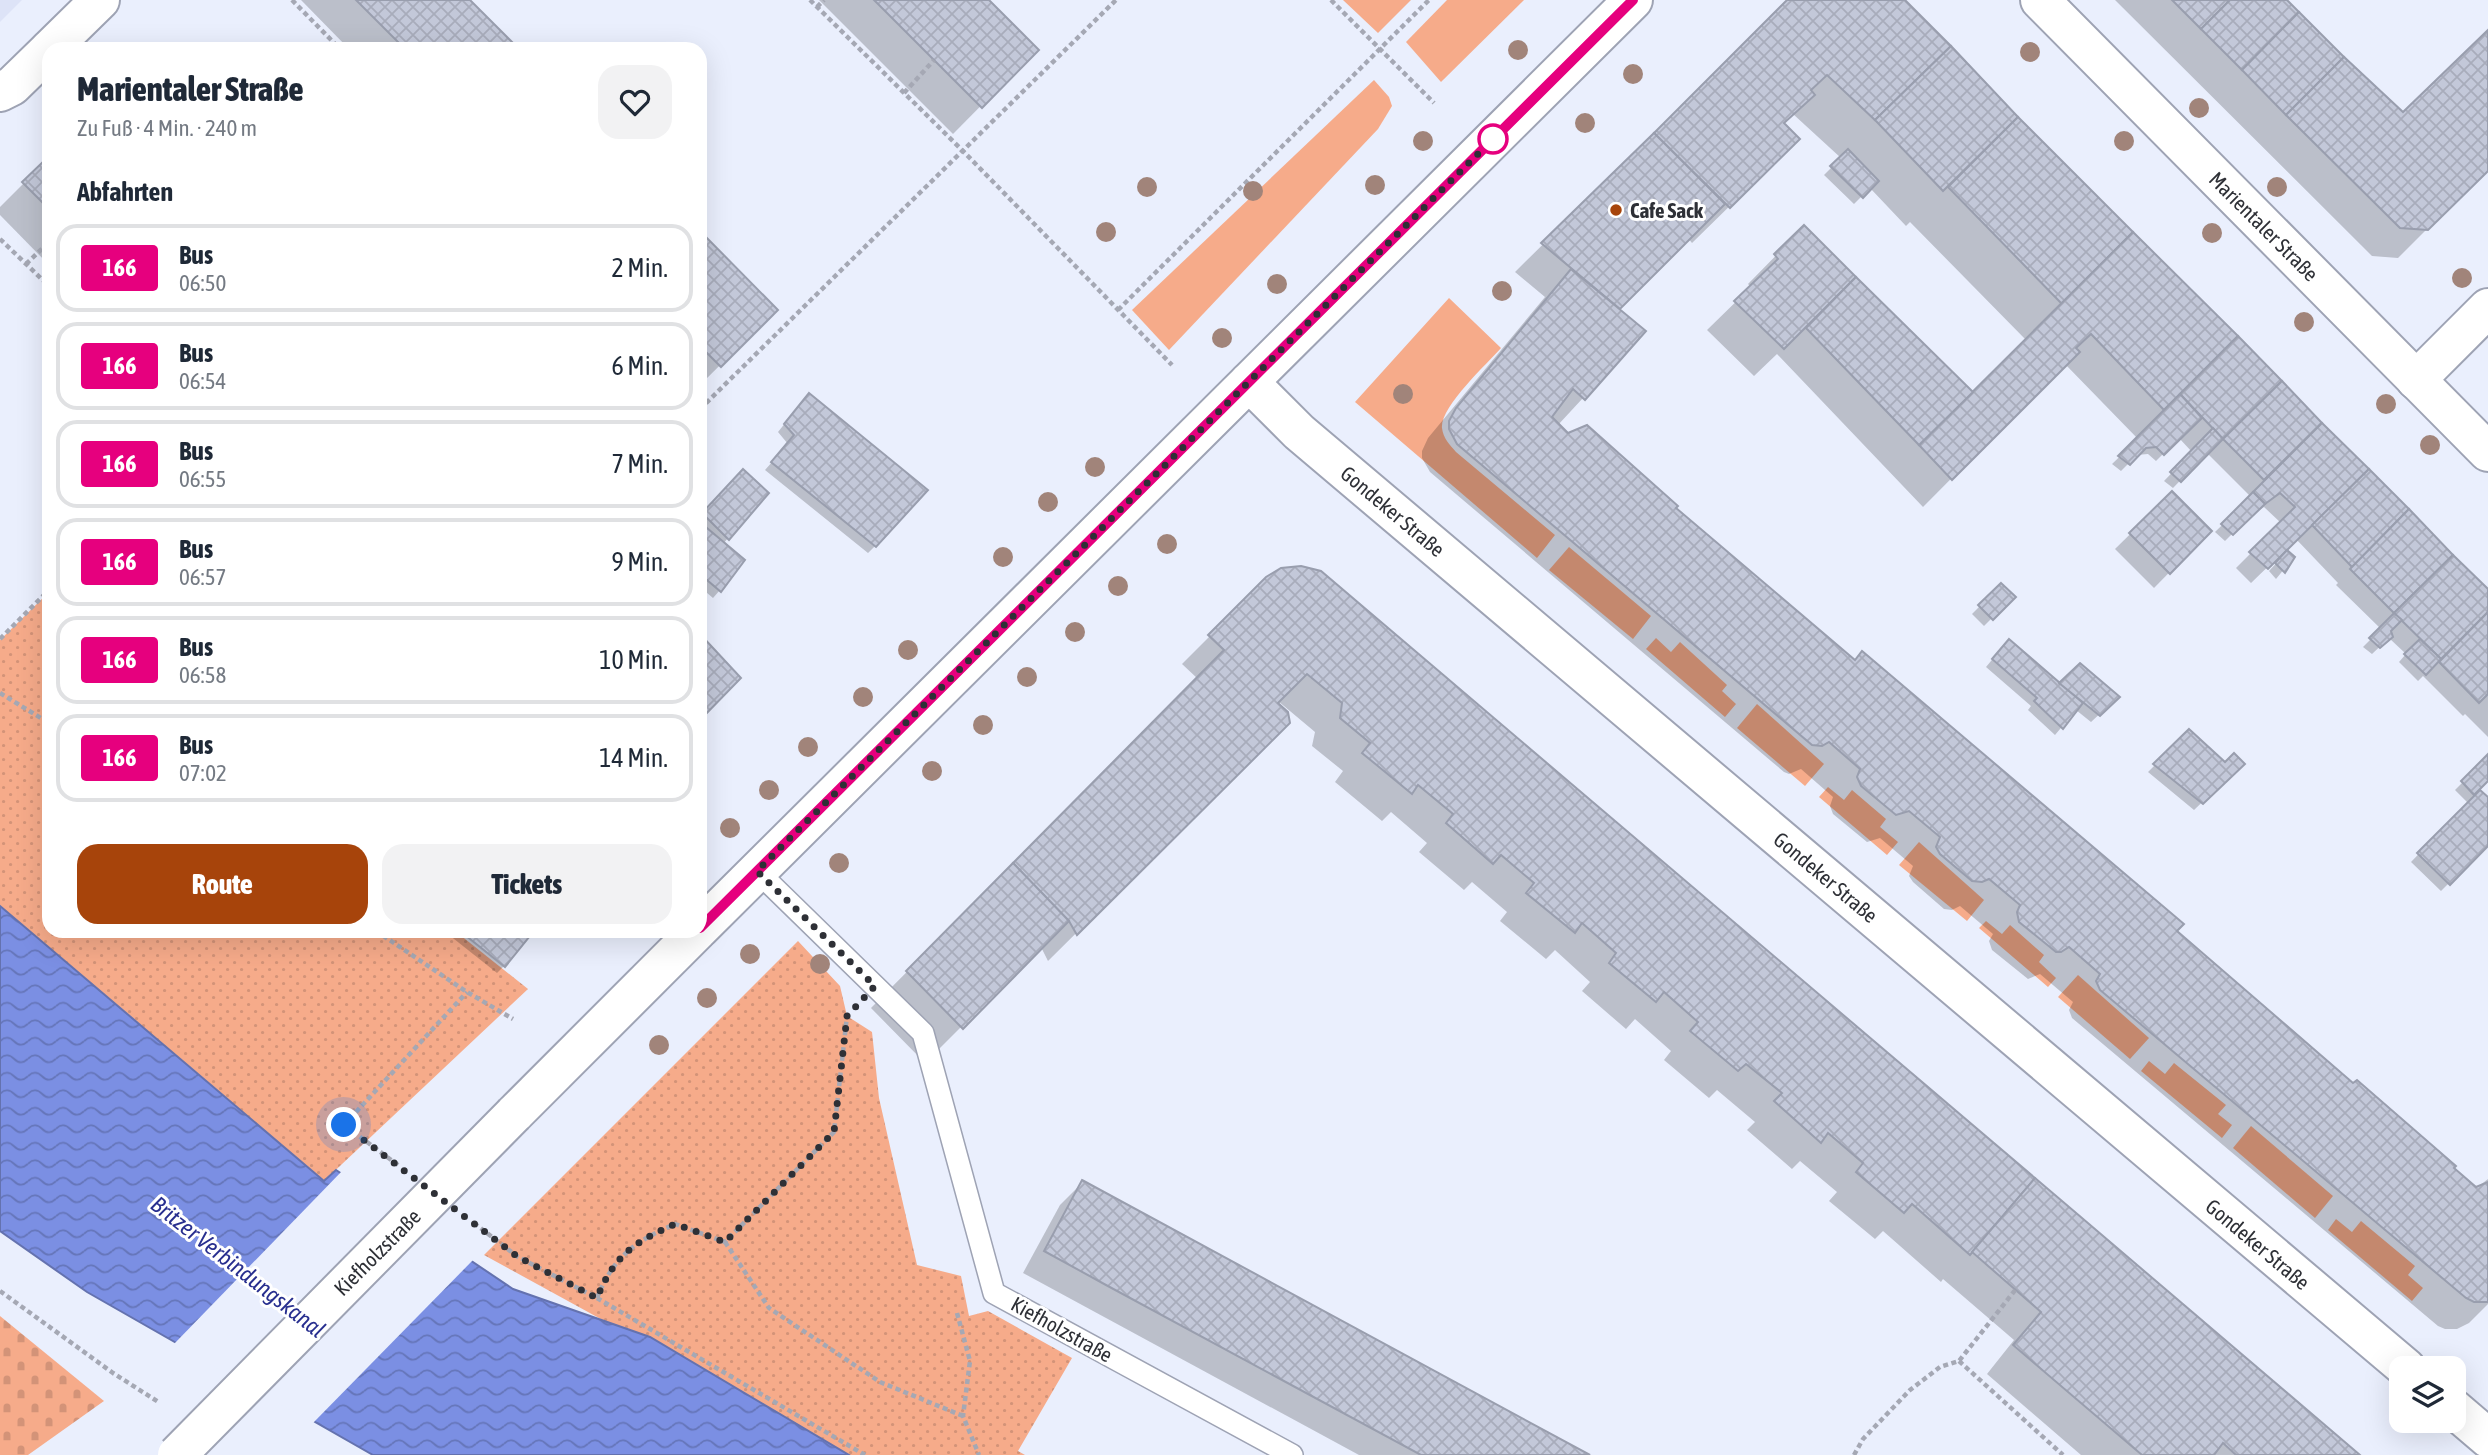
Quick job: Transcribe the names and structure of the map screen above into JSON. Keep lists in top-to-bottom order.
{
  "streets": {
    "street": ["Marientaler Straße", "Gondeker Straße", "Kiefholzstraße"]
  },
  "crossings": [
    ["Gondeker Straße", "Kiefholzstraße"]
  ],
  "water": ["Britzer Verbindungskanal"],
  "places": ["Cafe Sack"],
  "lines": ["bus line 166"],
  "page": {
    "heading": [
      ["Marientaler Straße", "Zu Fuß · 4 Min. · 240 m"],
      "Abfahrten"
    ],
    "list": [
      {
        "mark": "166",
        "name": "Bus",
        "note": "06:50",
        "value": "2 Min."
      },
      {
        "mark": "166",
        "name": "Bus",
        "note": "06:54",
        "value": "6 Min."
      },
      {
        "mark": "166",
        "name": "Bus",
        "note": "06:55",
        "value": "7 Min."
      },
      {
        "mark": "166",
        "name": "Bus",
        "note": "06:57",
        "value": "9 Min."
      },
      {
        "mark": "166",
        "name": "Bus",
        "note": "06:58",
        "value": "10 Min."
      },
      {
        "mark": "166",
        "name": "Bus",
        "note": "07:02",
        "value": "14 Min."
      }
    ],
    "buttons": ["Route", "Tickets"]
  }
}
